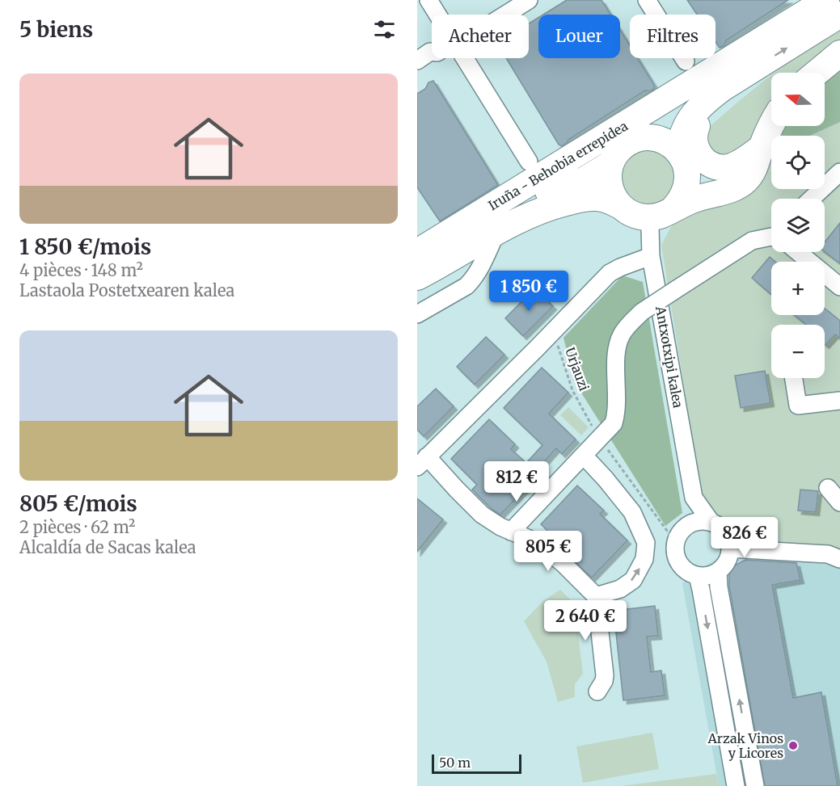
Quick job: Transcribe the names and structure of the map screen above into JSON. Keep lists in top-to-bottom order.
{
  "streets": {
    "highway": ["Iruña - Behobia errepidea"],
    "street": ["Antxotxipi kalea"],
    "path": ["Urjauzi"]
  },
  "crossings": [
    ["Iruña - Behobia errepidea", "Antxotxipi kalea"],
    ["Antxotxipi kalea", "Urjauzi"]
  ],
  "places": ["Arzak Vinos y Licores"],
  "scale_bar": "50 m",
  "north": "left",
  "page": {
    "heading": "5 biens",
    "chip": ["Acheter", "Louer", "Filtres"],
    "list": [
      {
        "name": "1 850 €/mois",
        "note": "4 pièces · 148 m² · Lastaola Postetxearen kalea"
      },
      {
        "name": "805 €/mois",
        "note": "2 pièces · 62 m² · Alcaldía de Sacas kalea"
      }
    ],
    "map_buttons": ["+", "−"],
    "price": [
      "1 850 €",
      "812 €",
      "826 €",
      "805 €",
      "2 640 €"
    ],
    "scale": "50 m"
  }
}
